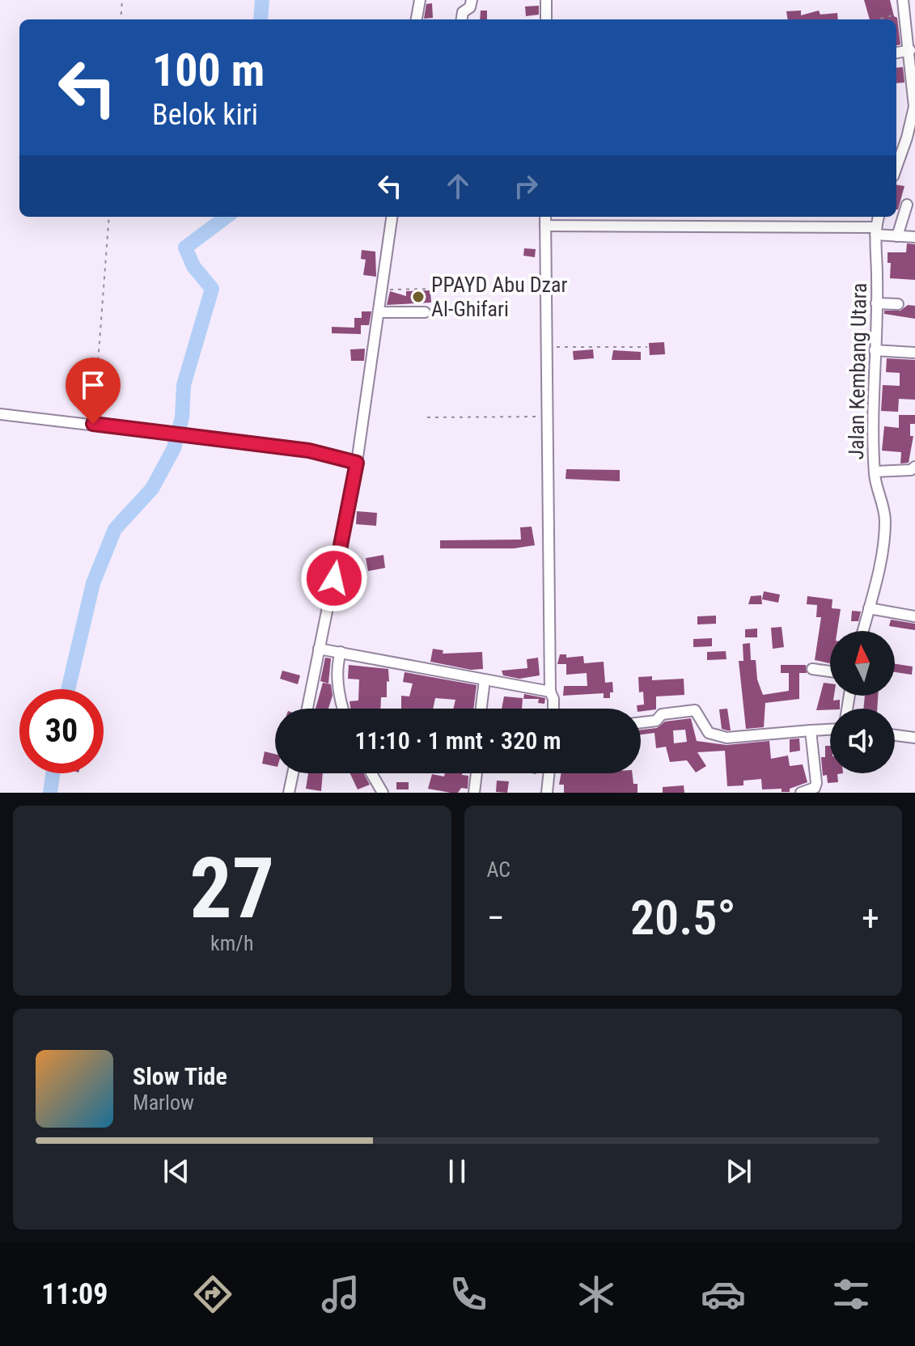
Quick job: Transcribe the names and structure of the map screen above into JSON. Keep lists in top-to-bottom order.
{
  "streets": {
    "street": ["Jalan Kembang Utara"]
  },
  "places": ["PPAYD Abu Dzar Al-Ghifari"],
  "north": "top",
  "page": {
    "turn": ["100 m", "Belok kiri"],
    "limit": "30",
    "trip": "11:10 · 1 mnt · 320 m",
    "tile": [
      ["27", "km/h"],
      "AC"
    ],
    "heat": ["−", "20.5°", "+"],
    "song": ["Slow Tide", "Marlow"],
    "tabs": "11:09"
  }
}
